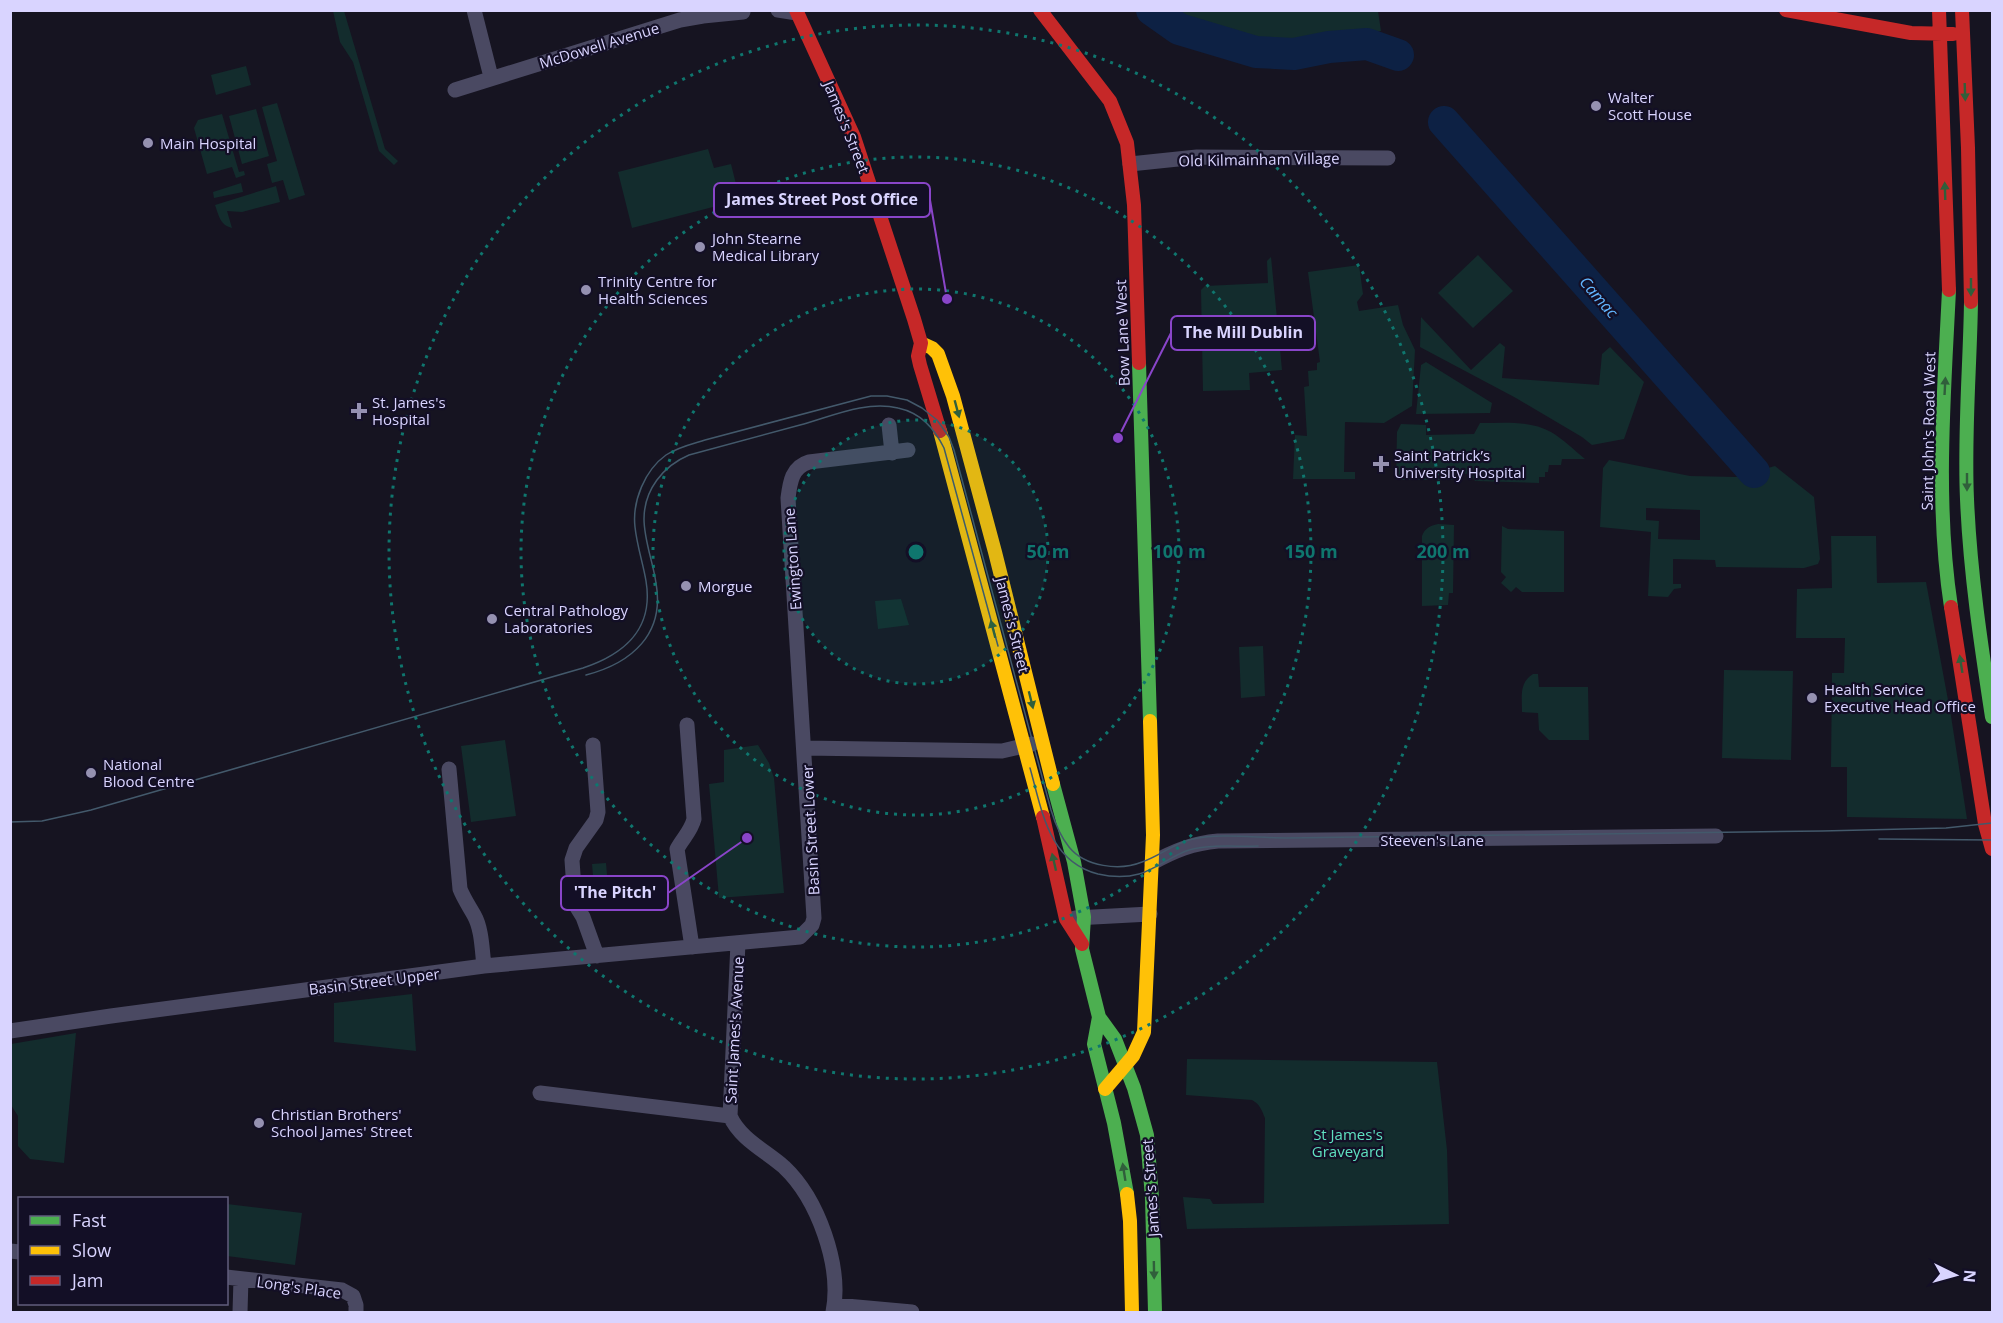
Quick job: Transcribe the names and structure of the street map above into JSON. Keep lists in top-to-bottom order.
{
  "streets": {
    "main road": ["James's Street", "Bow Lane West", "Saint John's Road West"],
    "street": [
      "McDowell Avenue",
      "Old Kilmainham Village",
      "Ewington Lane",
      "Basin Street Lower",
      "Steeven's Lane",
      "Basin Street Upper",
      "Saint James's Avenue",
      "Long's Place"
    ]
  },
  "crossings": [
    ["James's Street", "Basin Street Lower"],
    ["Old Kilmainham Village", "Bow Lane West"],
    ["Bow Lane West", "Steeven's Lane"],
    ["Ewington Lane", "Basin Street Lower"],
    ["Basin Street Lower", "Basin Street Upper"],
    ["Basin Street Lower", "Saint James's Avenue"],
    ["Basin Street Upper", "Saint James's Avenue"]
  ],
  "water": ["Camac"],
  "parks": ["St James's Graveyard"],
  "places": {
    "other": [
      "Walter Scott House",
      "Main Hospital",
      "John Stearne Medical Library",
      "Trinity Centre for Health Sciences",
      "James Street Post Office",
      "The Mill Dublin",
      "Morgue",
      "Central Pathology Laboratories",
      "Health Service Executive Head Office",
      "National Blood Centre",
      "'The Pitch'",
      "Christian Brothers' School James' Street"
    ],
    "health": ["St. James's Hospital", "Saint Patrick’s University Hospital"]
  },
  "legend": ["Fast", "Slow", "Jam"],
  "north": "right",
  "rings": [
    "50 m",
    "100 m",
    "150 m",
    "200 m"
  ]
}
